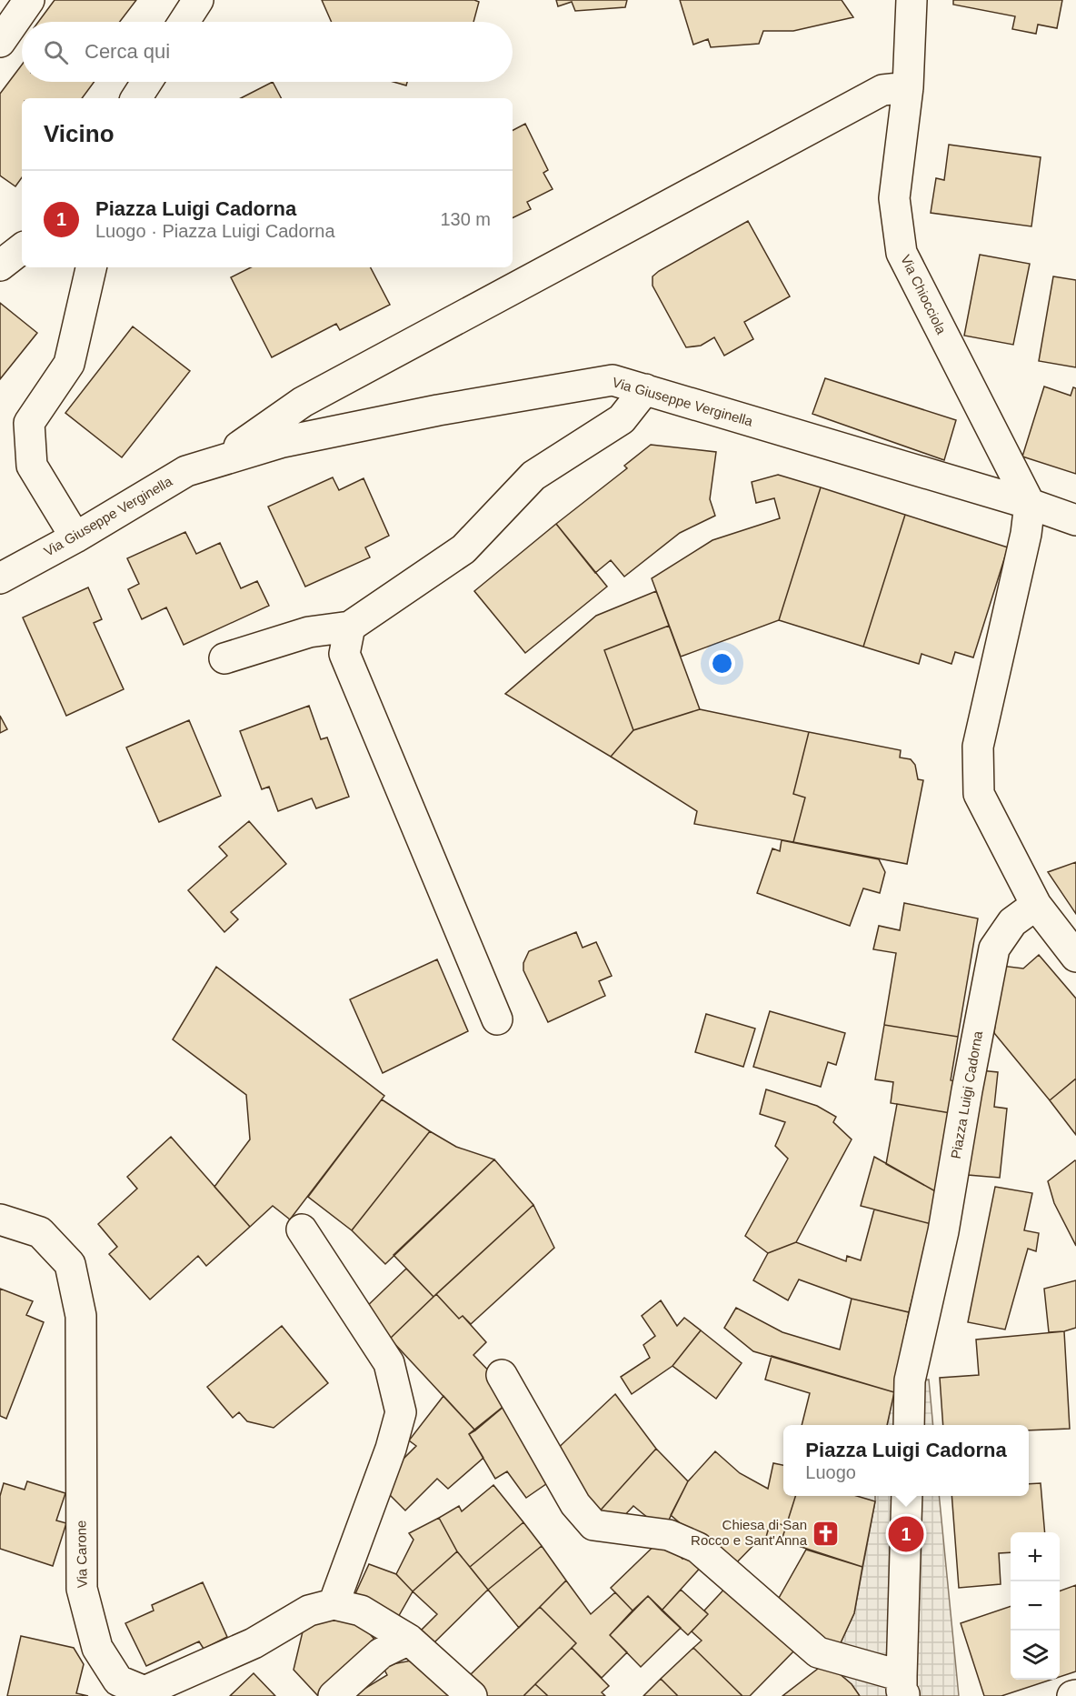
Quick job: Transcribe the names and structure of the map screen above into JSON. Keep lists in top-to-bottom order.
{
  "streets": {
    "street": [
      "Via Chiocciola",
      "Via Giuseppe Verginella",
      "Piazza Luigi Cadorna",
      "Via Carone"
    ]
  },
  "crossings": [
    ["Via Chiocciola", "Via Giuseppe Verginella"]
  ],
  "places": {
    "church": ["Chiesa di San Rocco e Sant'Anna"]
  },
  "page": {
    "search": "Cerca qui",
    "heading": "Vicino",
    "list": [
      {
        "mark": "1",
        "name": "Piazza Luigi Cadorna",
        "note": "Luogo · Piazza Luigi Cadorna",
        "value": "130 m"
      }
    ],
    "popup": ["Piazza Luigi Cadorna", "Luogo"],
    "pins": "1",
    "map_buttons": ["+", "−"]
  }
}
